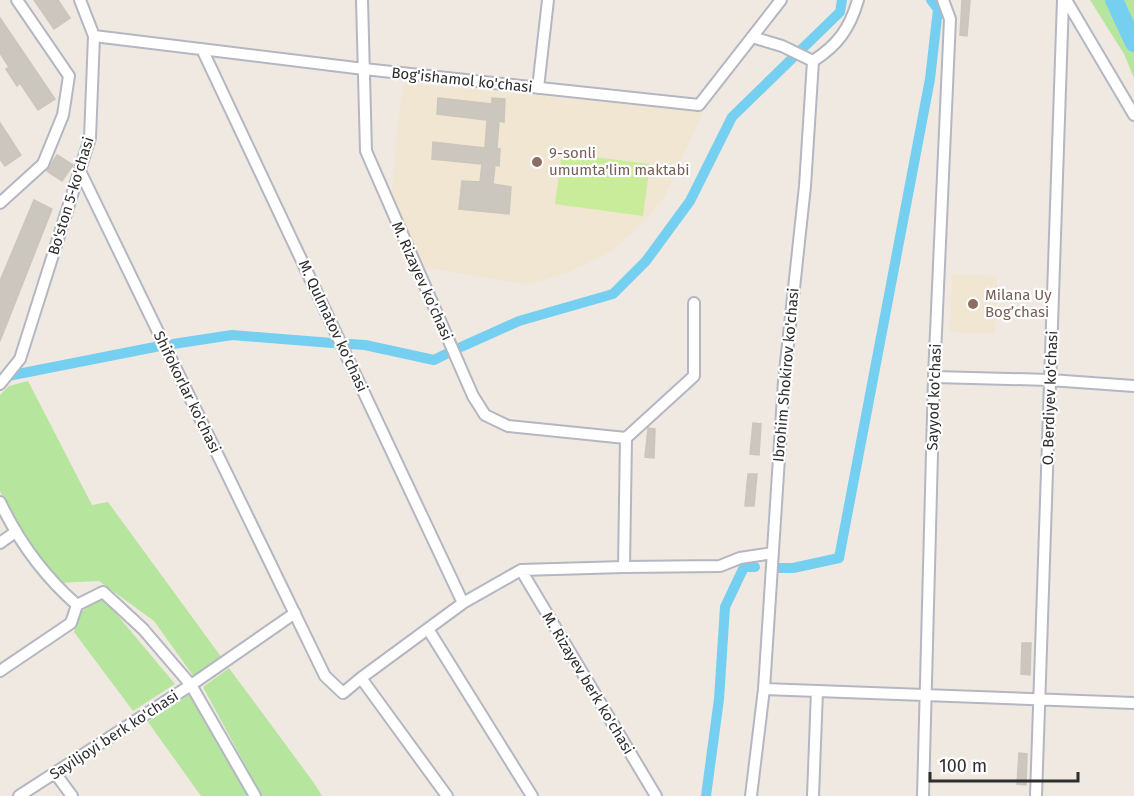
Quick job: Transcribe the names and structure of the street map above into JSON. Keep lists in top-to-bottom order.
{
  "streets": {
    "street": [
      "Bog'ishamol ko'chasi",
      "Bo'ston 5-ko'chasi",
      "M. Rizayev ko'chasi",
      "M. Qulmatov ko'chasi",
      "Ibrohim Shokirov ko'chasi",
      "Shifokorlar ko'chasi",
      "Sayyod ko'chasi",
      "O. Berdiyev ko'chasi",
      "M. Rizayev berk ko'chasi",
      "Sayiljoyi berk ko'chasi"
    ]
  },
  "crossings": [
    ["Bog'ishamol ko'chasi", "Bo'ston 5-ko'chasi"],
    ["Bog'ishamol ko'chasi", "M. Rizayev ko'chasi"],
    ["Bog'ishamol ko'chasi", "M. Qulmatov ko'chasi"],
    ["Bo'ston 5-ko'chasi", "Shifokorlar ko'chasi"]
  ],
  "places": ["9-sonli umumta'lim maktabi", "Milana Uy Bog’chasi"],
  "scale_bar": "100 m"
}
